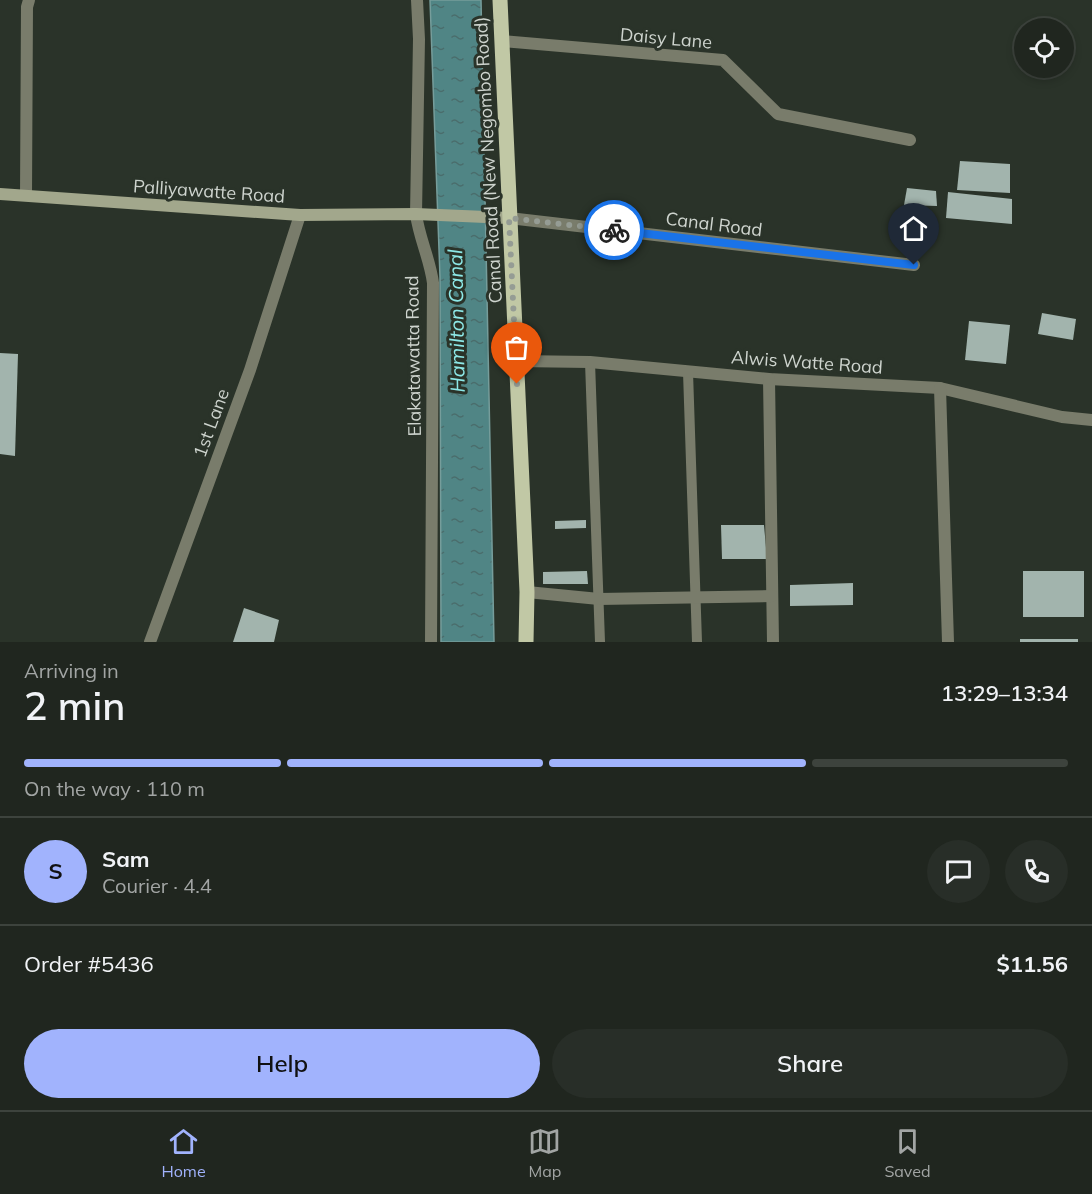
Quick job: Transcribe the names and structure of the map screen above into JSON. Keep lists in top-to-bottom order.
{
  "streets": {
    "main road": ["Canal Road (New Negombo Road)"],
    "street": [
      "Daisy Lane",
      "Palliyawatte Road",
      "Canal Road",
      "Elakatawatta Road",
      "Alwis Watte Road",
      "1st Lane"
    ]
  },
  "crossings": [
    ["Daisy Lane", "Canal Road (New Negombo Road)"],
    ["Canal Road (New Negombo Road)", "Palliyawatte Road"],
    ["Canal Road (New Negombo Road)", "Canal Road"],
    ["Canal Road (New Negombo Road)", "Alwis Watte Road"],
    ["Palliyawatte Road", "Canal Road"],
    ["Palliyawatte Road", "Elakatawatta Road"],
    ["Palliyawatte Road", "1st Lane"]
  ],
  "water": ["Hamilton Canal"],
  "page": {
    "heading": ["2 min", "Arriving in", "13:29–13:34"],
    "panel": [
      "Sam",
      "Courier · 4.4",
      "Order #5436",
      "$11.56"
    ],
    "bar": "On the way · 110 m",
    "round": "S",
    "buttons": ["Help", "Share"],
    "tabs": ["Home", "Map", "Saved"]
  }
}
